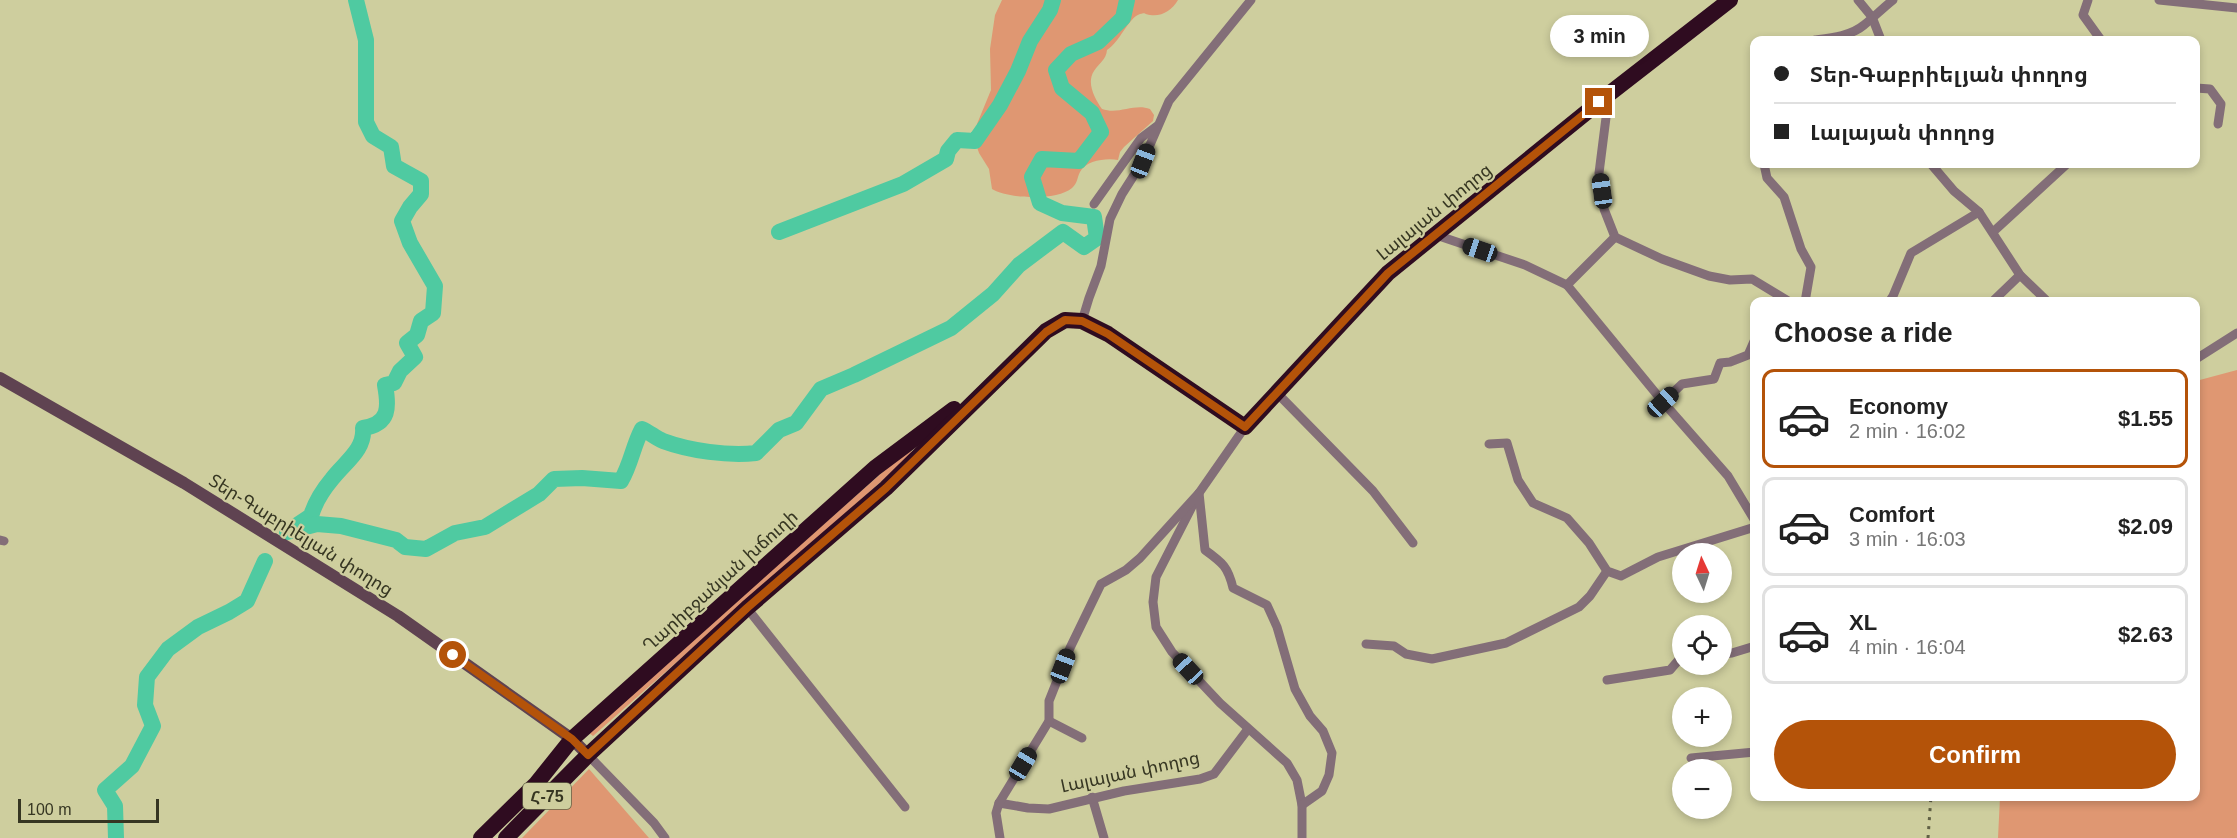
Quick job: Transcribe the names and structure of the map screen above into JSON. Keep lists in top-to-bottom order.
{
  "streets": {
    "highway": ["Լալայան փողոց", "Ղարիբջանյան խճուղի", "Հ-75"],
    "main road": ["Տեր-Գաբրիելյան փողոց"]
  },
  "crossings": [
    ["Տեր-Գաբրիելյան փողոց", "Ղարիբջանյան խճուղի"]
  ],
  "scale_bar": "100 m",
  "north": "top",
  "page": {
    "bubble": "3 min",
    "banner": ["Տեր-Գաբրիելյան փողոց", "Լալայան փողոց"],
    "heading": "Choose a ride",
    "list": [
      {
        "name": "Economy",
        "note": "2 min · 16:02",
        "value": "$1.55"
      },
      {
        "name": "Comfort",
        "note": "3 min · 16:03",
        "value": "$2.09"
      },
      {
        "name": "XL",
        "note": "4 min · 16:04",
        "value": "$2.63"
      }
    ],
    "map_buttons": ["+", "−"],
    "buttons": "Confirm",
    "scale": "100 m"
  }
}
